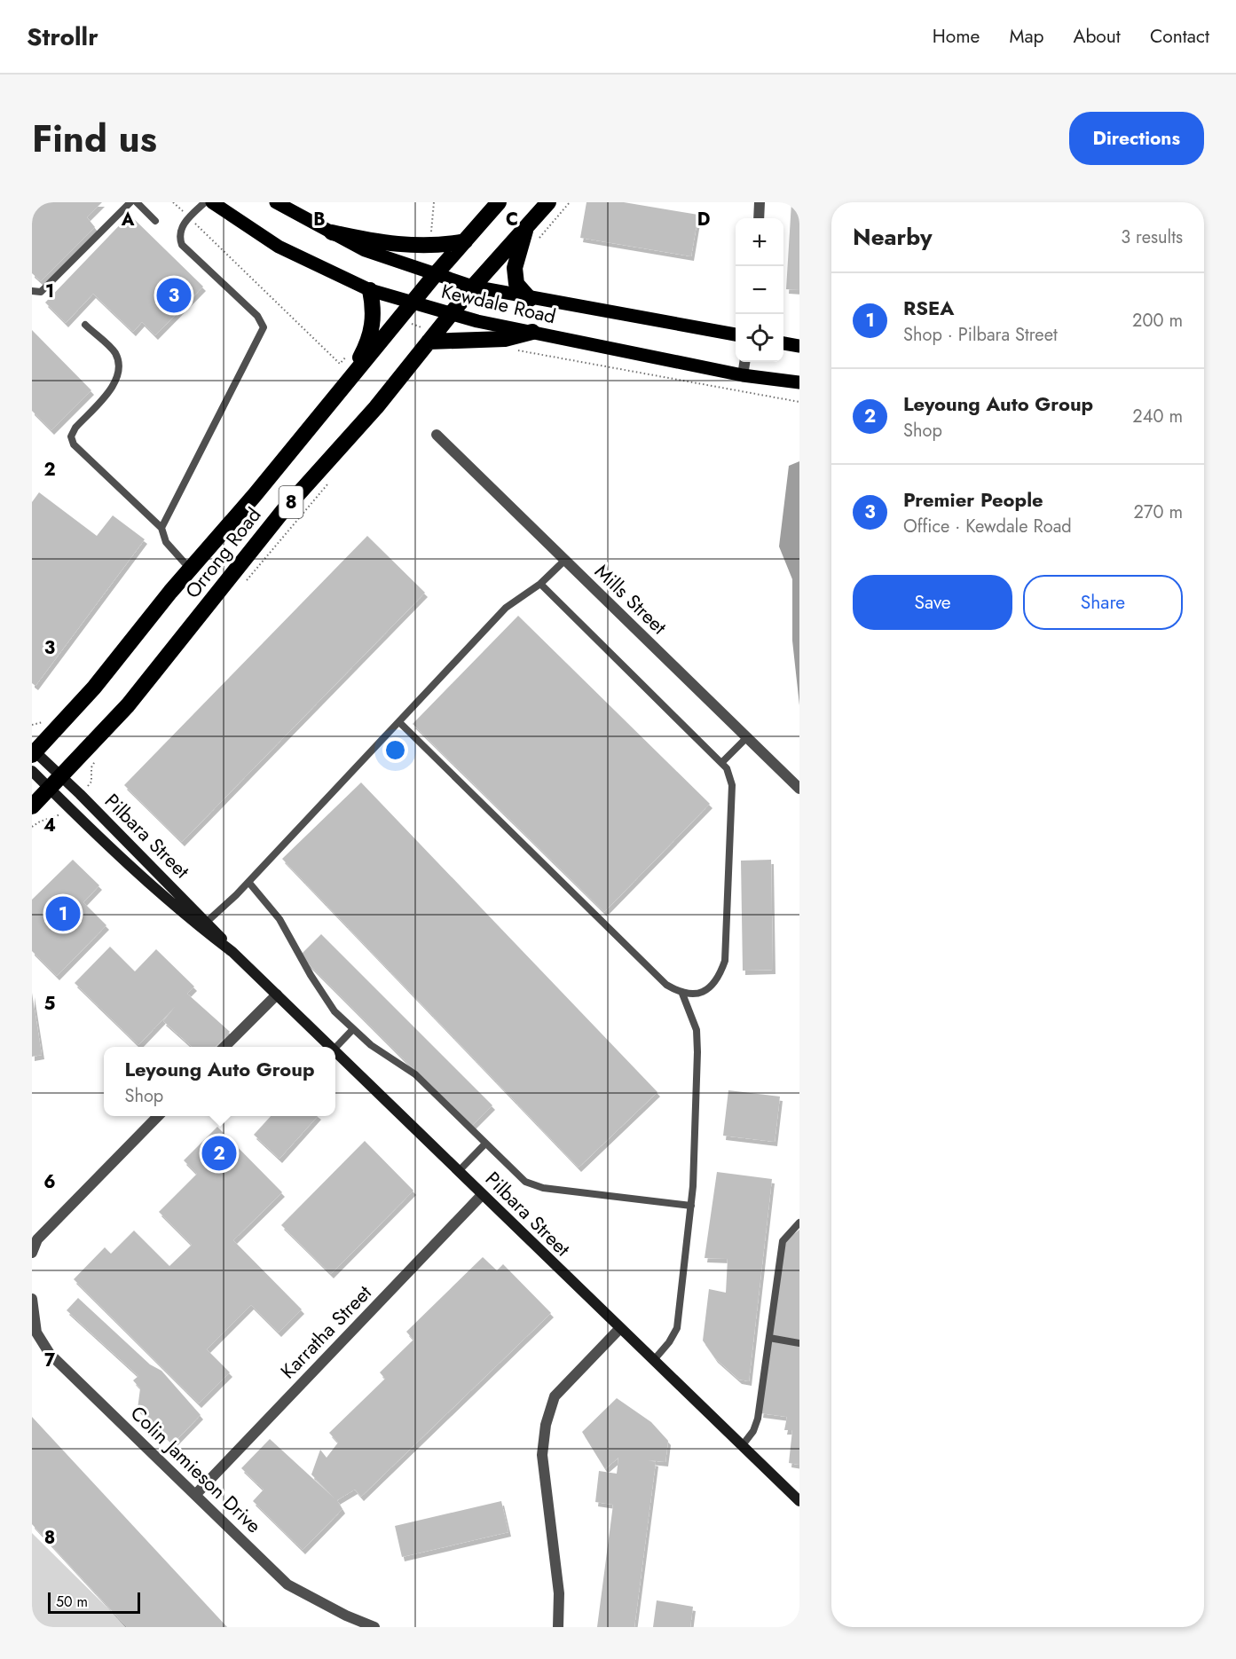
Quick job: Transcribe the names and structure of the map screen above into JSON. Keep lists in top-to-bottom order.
{
  "streets": {
    "highway": ["8", "Orrong Road"],
    "main road": ["Kewdale Road", "Pilbara Street"],
    "street": ["Mills Street", "Karratha Street", "Colin Jamieson Drive"]
  },
  "crossings": [
    ["Kewdale Road", "Orrong Road"],
    ["Orrong Road", "Pilbara Street"],
    ["Pilbara Street", "Karratha Street"],
    ["Karratha Street", "Colin Jamieson Drive"]
  ],
  "scale_bar": "50 m",
  "page": {
    "header": "Strollr",
    "nav": [
      "Home",
      "Map",
      "About",
      "Contact"
    ],
    "title": "Find us",
    "buttons": [
      "Directions",
      ["Save", "Share"]
    ],
    "heading": ["Nearby", "3 results"],
    "map_buttons": ["+", "−"],
    "list": [
      {
        "mark": "1",
        "name": "RSEA",
        "note": "Shop · Pilbara Street",
        "value": "200 m"
      },
      {
        "mark": "2",
        "name": "Leyoung Auto Group",
        "note": "Shop",
        "value": "240 m"
      },
      {
        "mark": "3",
        "name": "Premier People",
        "note": "Office · Kewdale Road",
        "value": "270 m"
      }
    ],
    "pins": ["3", "1", "2"],
    "popup": ["Leyoung Auto Group", "Shop"],
    "scale": "50 m"
  },
  "grid": {
    "columns": [
      "A",
      "B",
      "C",
      "D"
    ],
    "rows": [
      "1",
      "2",
      "3",
      "4",
      "5",
      "6",
      "7",
      "8"
    ]
  }
}
